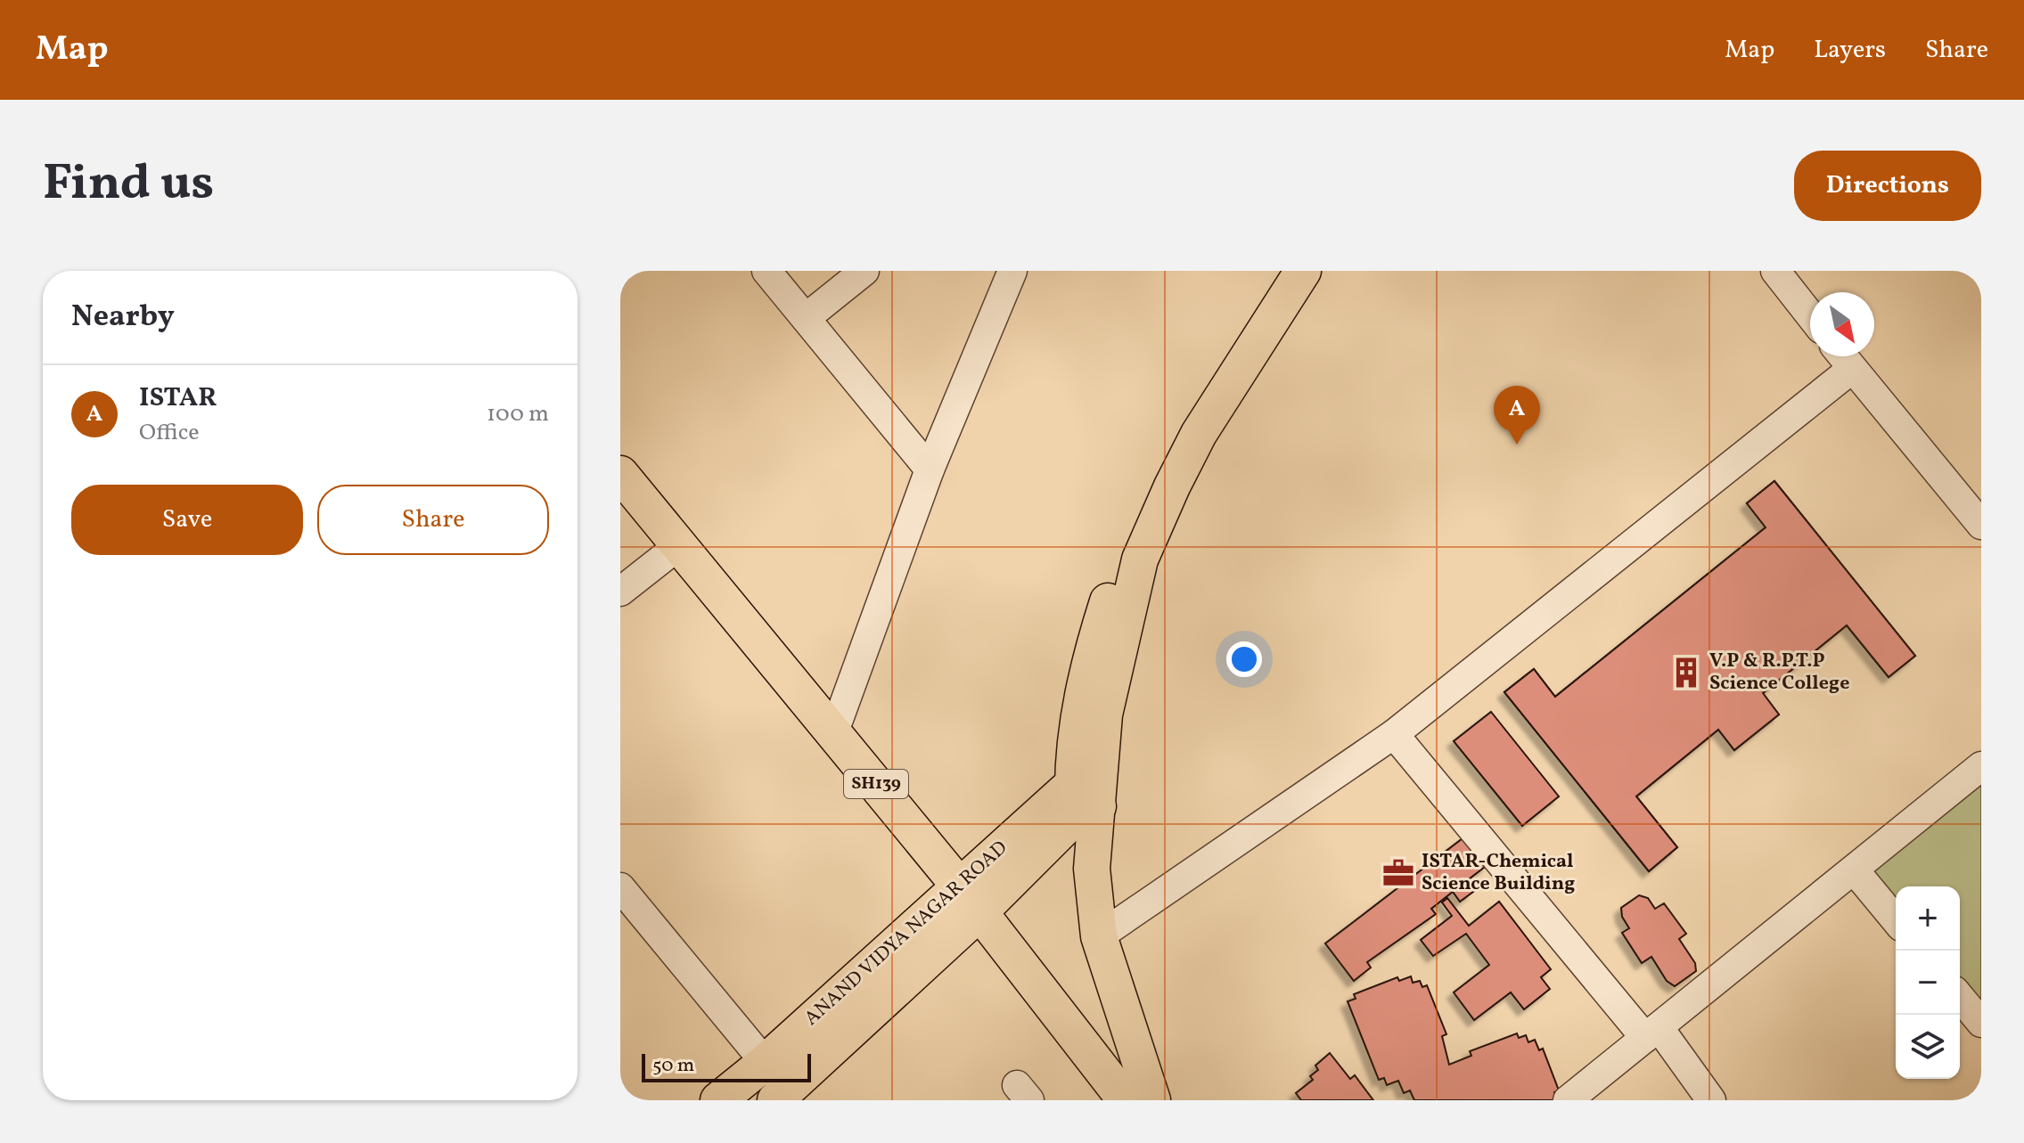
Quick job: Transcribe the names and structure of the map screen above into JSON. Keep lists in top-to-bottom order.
{
  "streets": {
    "main road": ["SH139", "ANAND VIDYA NAGAR ROAD"]
  },
  "crossings": [
    ["SH139", "ANAND VIDYA NAGAR ROAD"]
  ],
  "places": {
    "building": ["V.P & R.P.T.P Science College"],
    "office": ["ISTAR-Chemical Science Building"]
  },
  "scale_bar": "50 m",
  "north": "bottom right",
  "page": {
    "header": "Map",
    "nav": ["Map", "Layers", "Share"],
    "title": "Find us",
    "buttons": [
      "Directions",
      ["Save", "Share"]
    ],
    "heading": "Nearby",
    "list": [
      {
        "mark": "A",
        "name": "ISTAR",
        "note": "Office",
        "value": "100 m"
      }
    ],
    "pins": "A",
    "map_buttons": ["+", "−"],
    "scale": "50 m"
  }
}
